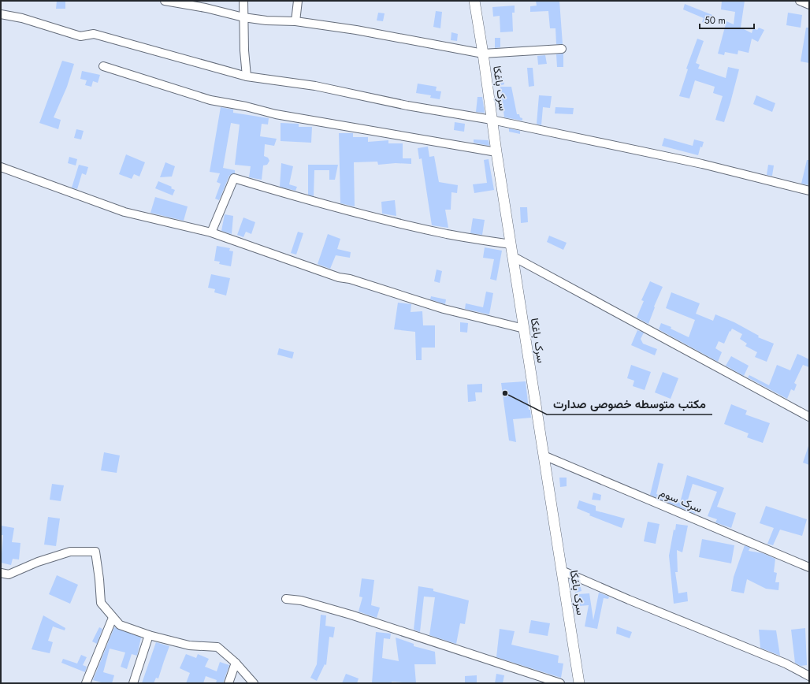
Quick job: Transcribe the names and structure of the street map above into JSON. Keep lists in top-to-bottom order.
{
  "streets": {
    "street": ["سرک باغکا", "سرک سوم"]
  },
  "crossings": [
    ["سرک باغکا", "سرک سوم"]
  ],
  "places": ["مکتب متوسطه خصوصی صدارت"],
  "scale_bar": "50 m"
}
